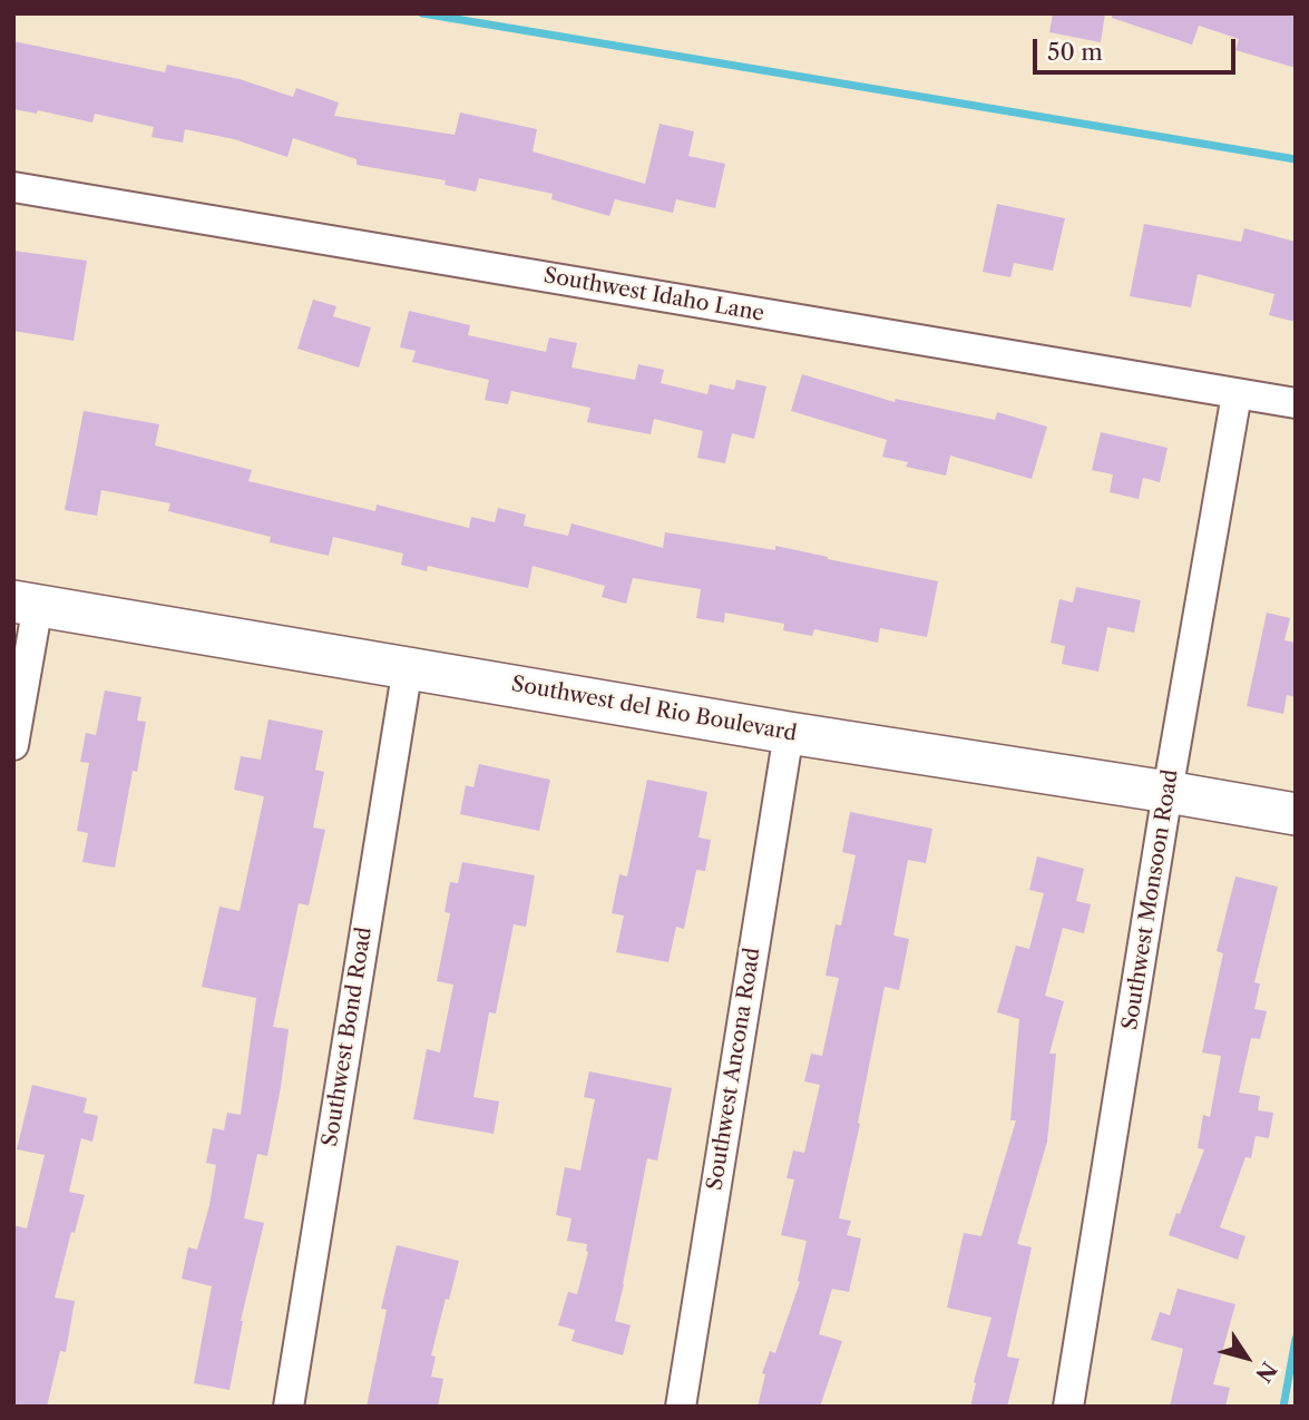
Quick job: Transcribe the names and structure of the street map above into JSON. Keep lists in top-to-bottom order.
{
  "streets": {
    "street": [
      "Southwest Idaho Lane",
      "Southwest del Rio Boulevard",
      "Southwest Monsoon Road",
      "Southwest Bond Road",
      "Southwest Ancona Road"
    ]
  },
  "crossings": [
    ["Southwest Idaho Lane", "Southwest Monsoon Road"],
    ["Southwest del Rio Boulevard", "Southwest Monsoon Road"],
    ["Southwest del Rio Boulevard", "Southwest Bond Road"],
    ["Southwest del Rio Boulevard", "Southwest Ancona Road"]
  ],
  "scale_bar": "50 m",
  "north": "bottom right"
}
